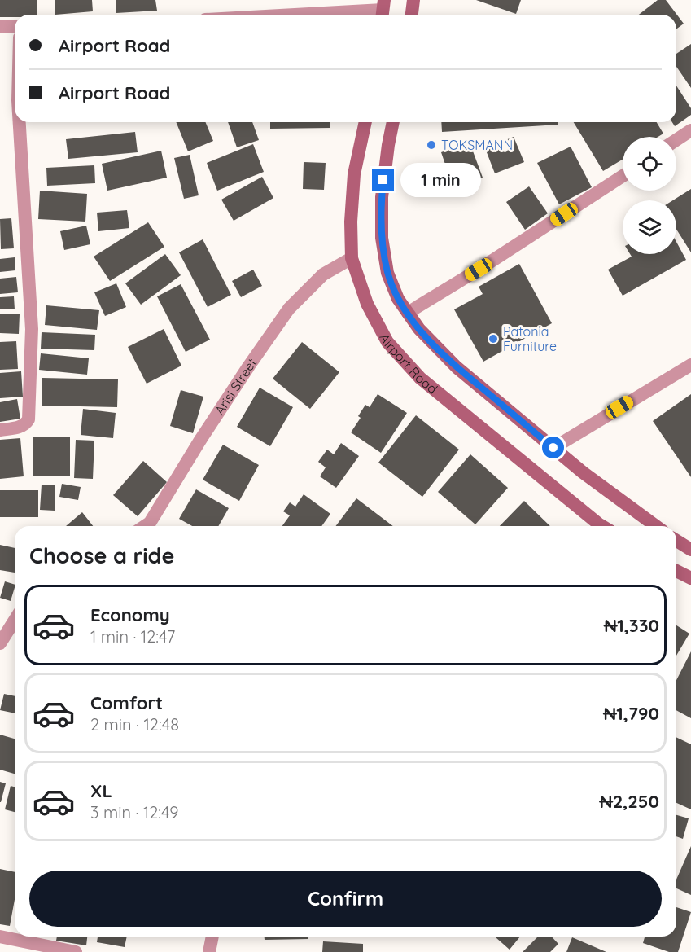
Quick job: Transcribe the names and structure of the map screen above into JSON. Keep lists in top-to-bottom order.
{
  "streets": {
    "main road": ["Airport Road"],
    "street": ["Arisi Street"]
  },
  "crossings": [
    ["Airport Road", "Arisi Street"]
  ],
  "places": ["TOKSMANN", "Patonia Furniture"],
  "page": {
    "banner": ["Airport Road", "Airport Road"],
    "bubble": "1 min",
    "heading": "Choose a ride",
    "list": [
      {
        "name": "Economy",
        "note": "1 min · 12:47",
        "value": "₦1,330"
      },
      {
        "name": "Comfort",
        "note": "2 min · 12:48",
        "value": "₦1,790"
      },
      {
        "name": "XL",
        "note": "3 min · 12:49",
        "value": "₦2,250"
      }
    ],
    "buttons": "Confirm"
  }
}
